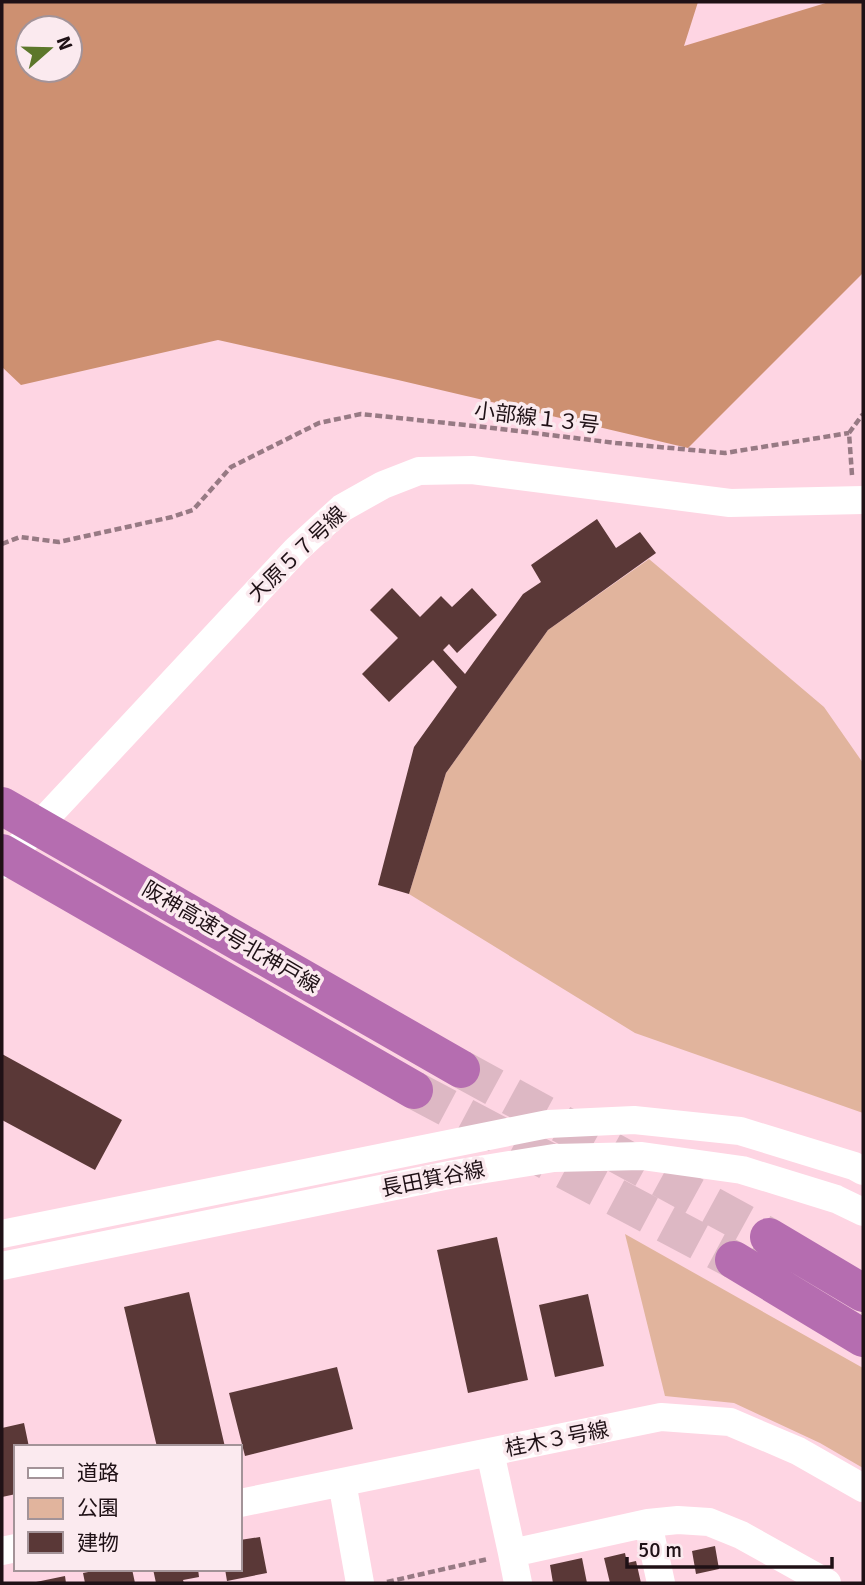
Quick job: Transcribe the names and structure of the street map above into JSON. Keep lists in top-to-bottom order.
{
  "streets": {
    "highway": ["阪神高速7号北神戸線"],
    "street": ["大原５７号線", "長田箕谷線", "桂木３号線"],
    "path": ["小部線１３号"]
  },
  "legend": ["道路", "公園", "建物"],
  "scale_bar": "50 m",
  "north": "right"
}
